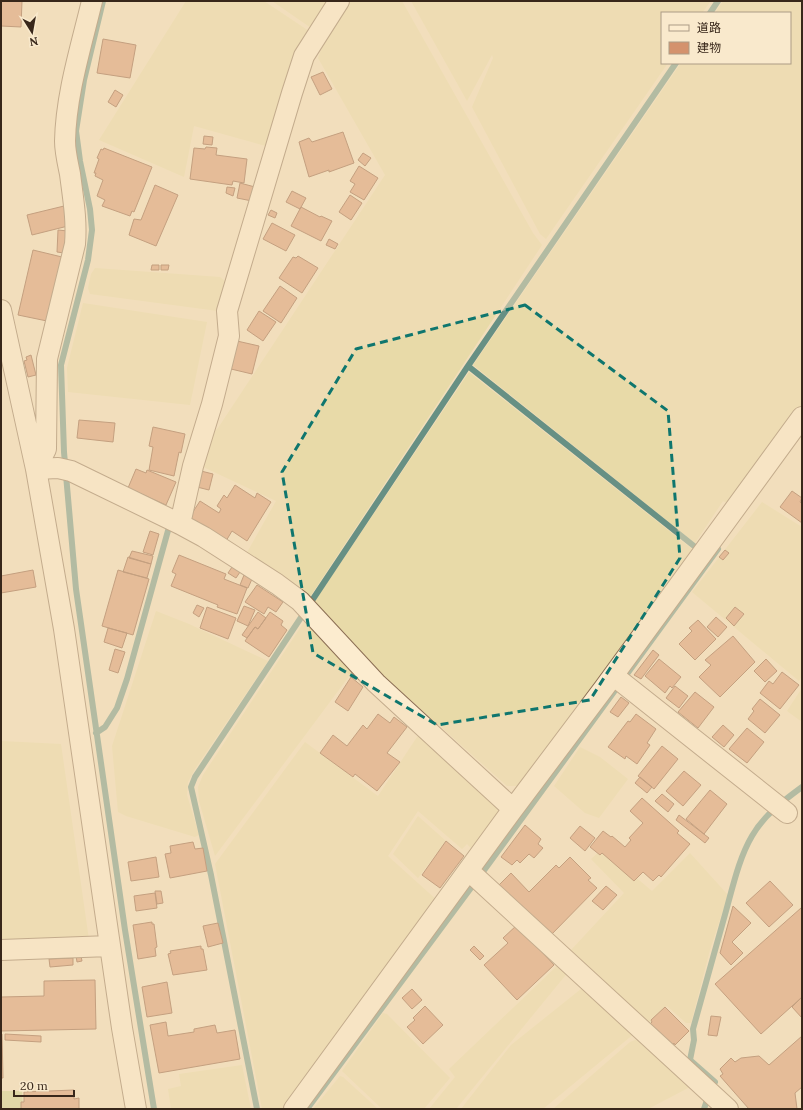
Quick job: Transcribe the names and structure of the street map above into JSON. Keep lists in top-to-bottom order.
{
  "legend": ["道路", "建物"],
  "scale_bar": "20 m",
  "north": "bottom"
}
